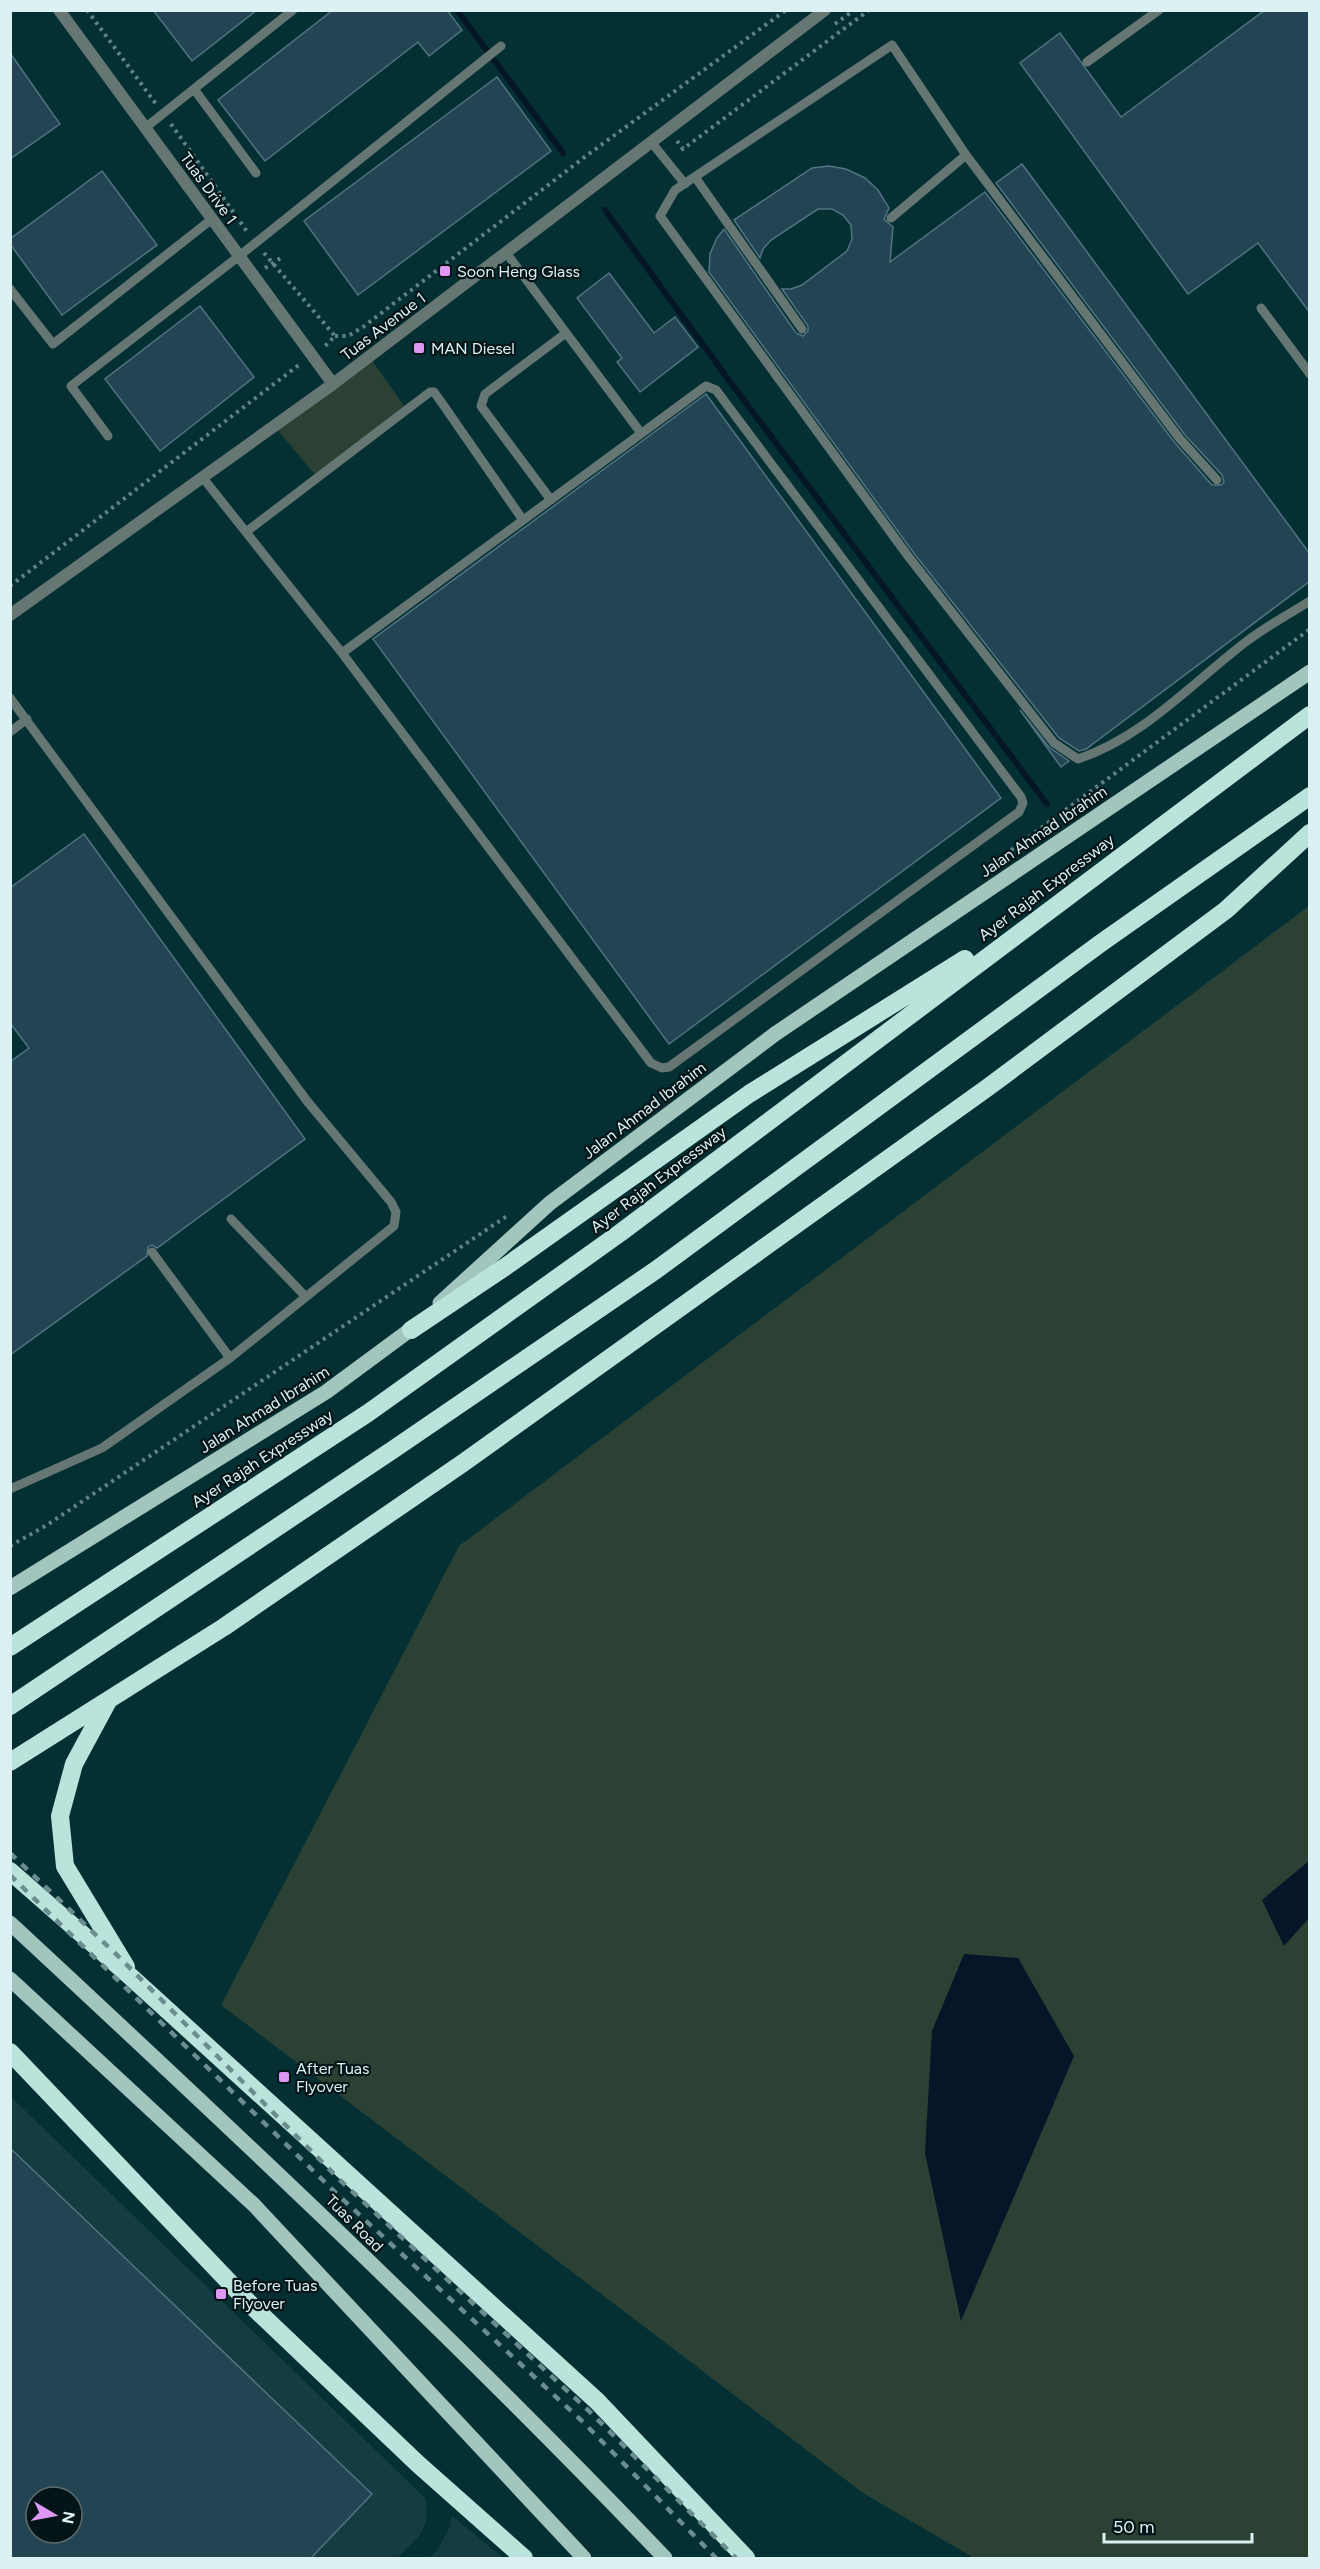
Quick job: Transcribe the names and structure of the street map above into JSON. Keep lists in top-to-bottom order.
{
  "streets": {
    "highway": ["Ayer Rajah Expressway"],
    "main road": ["Jalan Ahmad Ibrahim", "Tuas Road"],
    "street": ["Tuas Drive 1", "Tuas Avenue 1"]
  },
  "crossings": [
    ["Tuas Drive 1", "Tuas Avenue 1"]
  ],
  "places": {
    "transit": [
      "Soon Heng Glass",
      "MAN Diesel",
      "After Tuas Flyover",
      "Before Tuas Flyover"
    ]
  },
  "scale_bar": "50 m",
  "north": "right"
}
